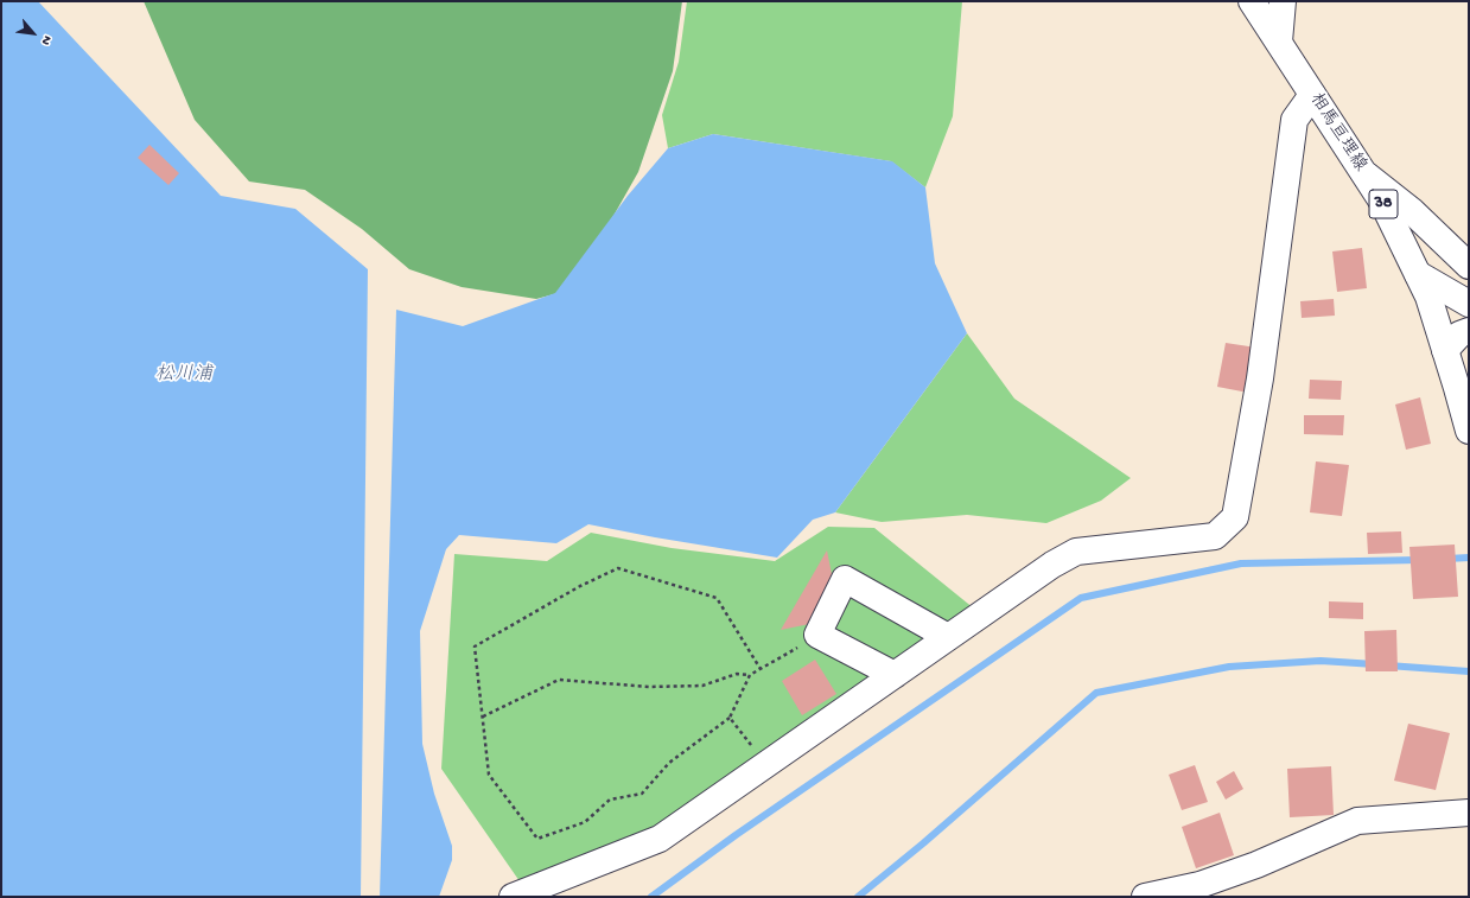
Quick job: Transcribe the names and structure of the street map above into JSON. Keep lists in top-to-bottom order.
{
  "streets": {
    "street": ["相馬亘理線", "38"]
  },
  "water": ["松川浦"],
  "north": "bottom right"
}
